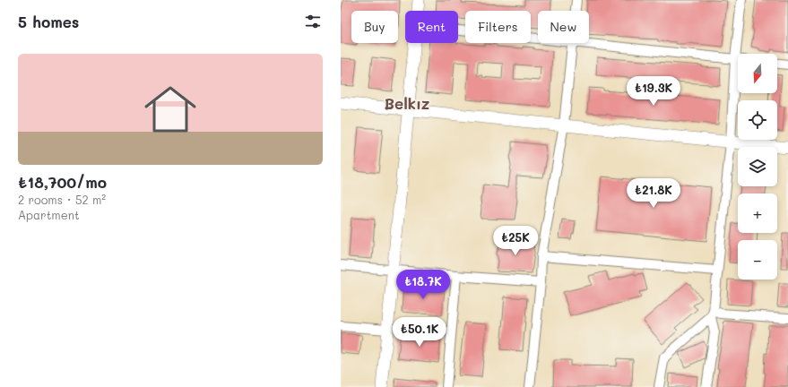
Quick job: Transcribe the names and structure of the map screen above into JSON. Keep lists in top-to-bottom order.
{
  "districts": ["Belkız"],
  "north": "bottom",
  "page": {
    "heading": "5 homes",
    "chip": [
      "Buy",
      "Rent",
      "Filters",
      "New"
    ],
    "list": [
      {
        "name": "₺18,700/mo",
        "note": "2 rooms · 52 m² · Apartment"
      }
    ],
    "map_buttons": ["+", "−"],
    "price": [
      "₺19.3K",
      "₺21.8K",
      "₺25K",
      "₺18.7K",
      "₺50.1K"
    ]
  }
}
